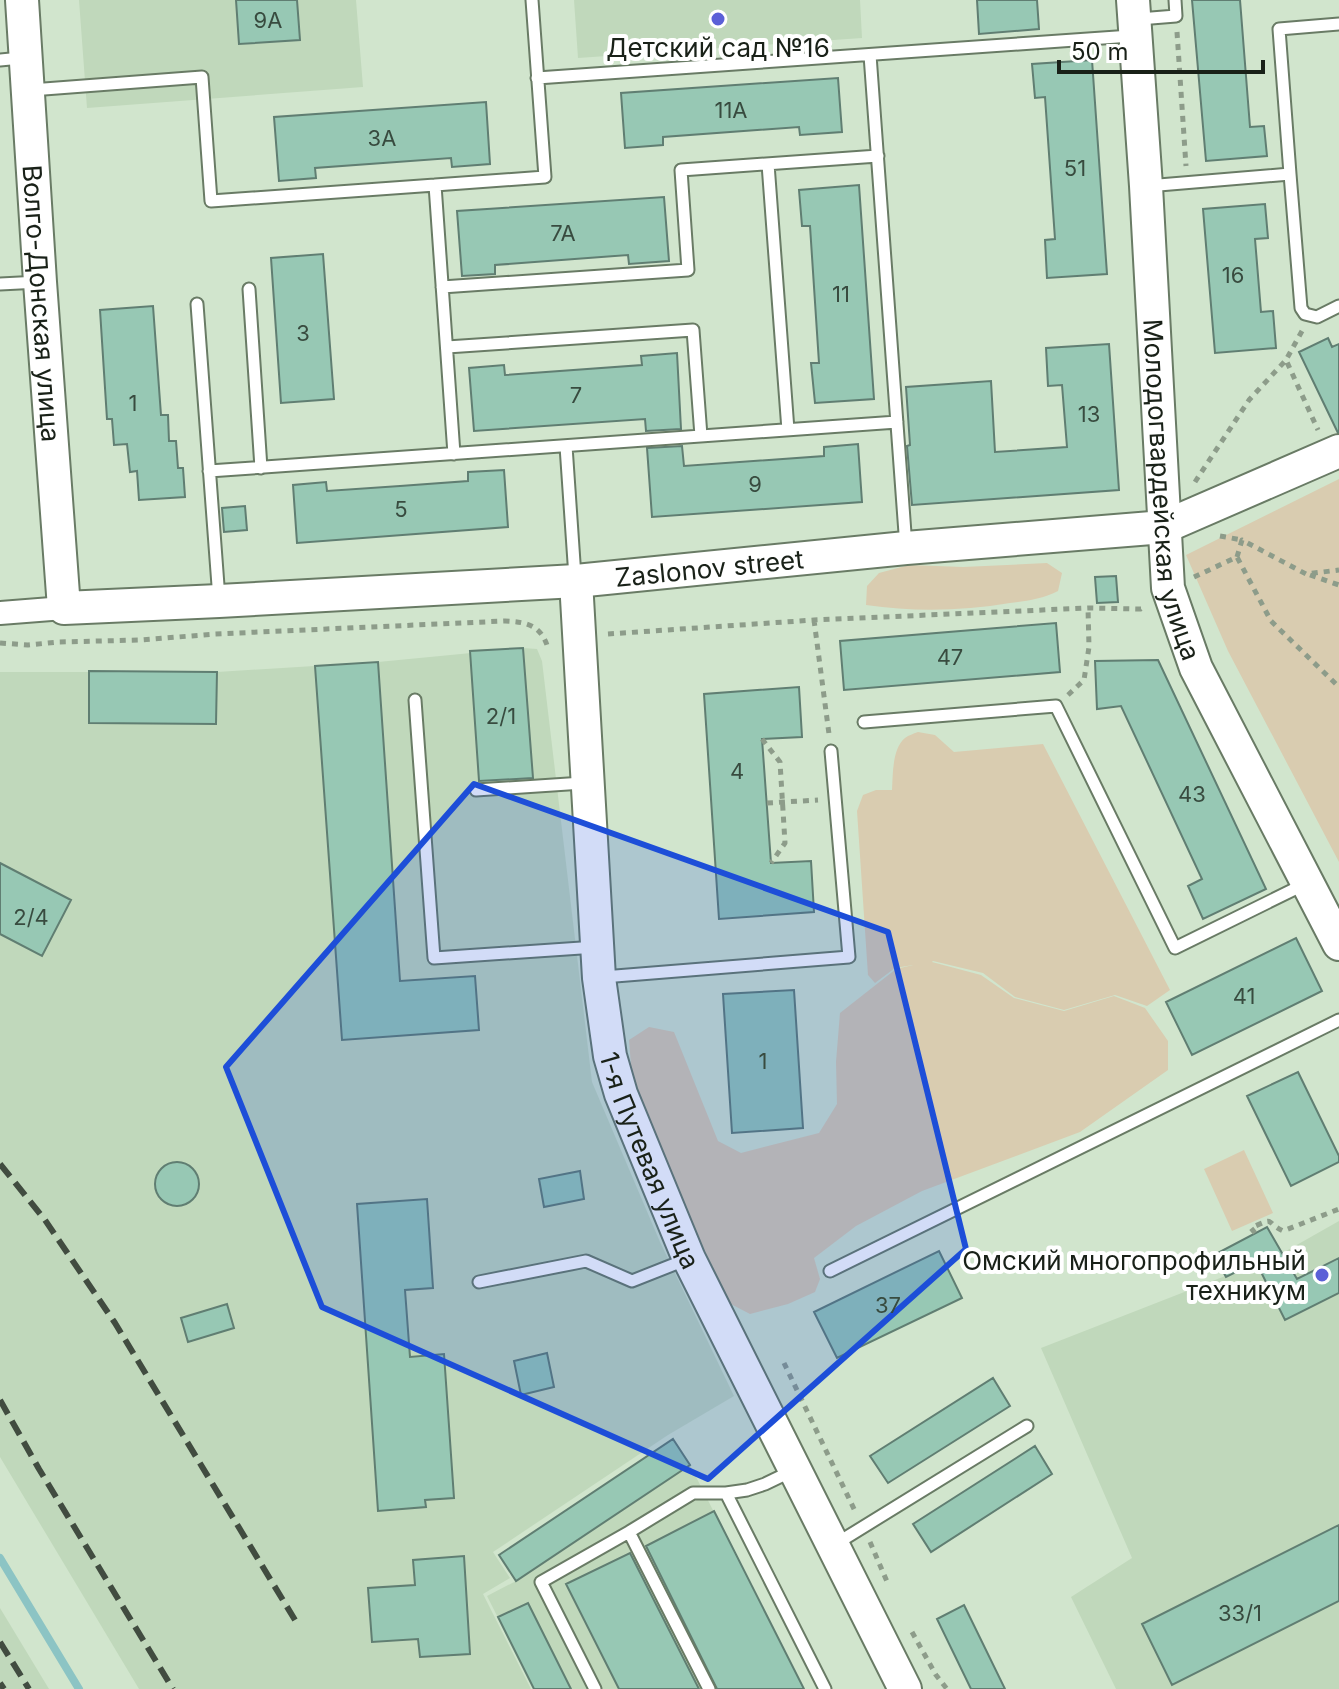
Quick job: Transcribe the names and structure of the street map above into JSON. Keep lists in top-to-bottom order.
{
  "streets": {
    "street": [
      "Волго-Донская улица",
      "Молодогвардейская улица",
      "Zaslonov street",
      "1-я Путевая улица"
    ]
  },
  "crossings": [
    ["Волго-Донская улица", "Zaslonov street"],
    ["Молодогвардейская улица", "Zaslonov street"],
    ["Zaslonov street", "1-я Путевая улица"]
  ],
  "places": ["Детский сад №16", "Омский многопрофильный техникум"],
  "house_numbers": [
    "9А",
    "11А",
    "3А",
    "51",
    "7А",
    "16",
    "11",
    "3",
    "7",
    "1",
    "13",
    "9",
    "5",
    "47",
    "2/1",
    "4",
    "43",
    "2/4",
    "41",
    "1",
    "37",
    "33/1"
  ],
  "scale_bar": "50 m"
}
